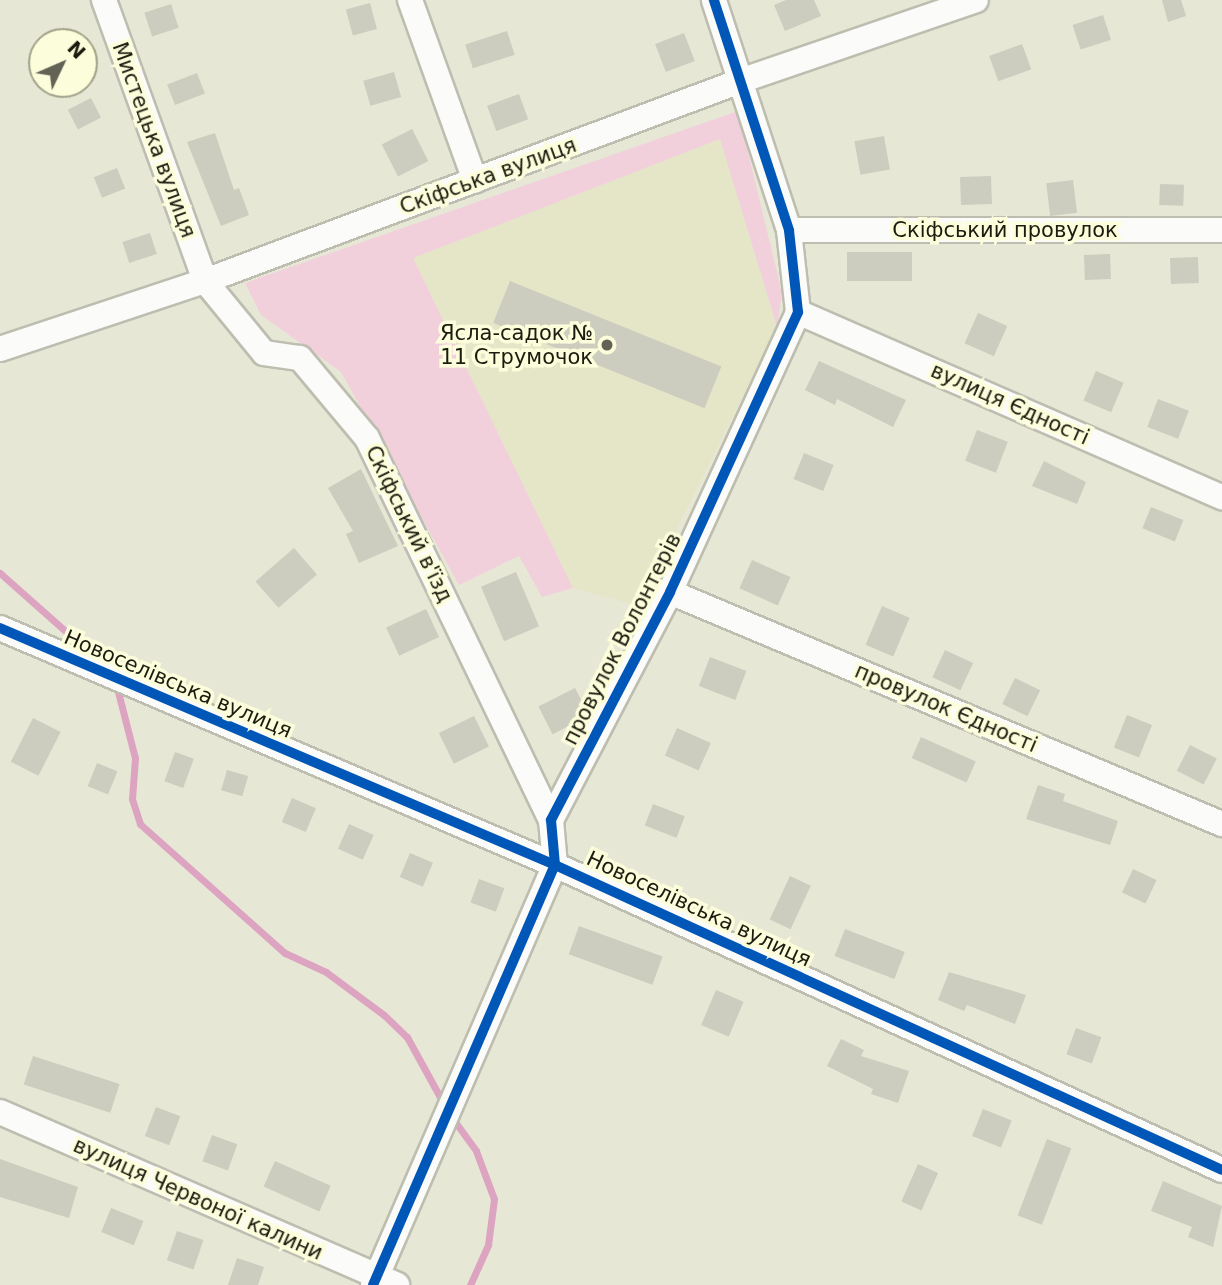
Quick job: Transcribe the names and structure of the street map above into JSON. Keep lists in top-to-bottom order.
{
  "streets": {
    "street": [
      "Мистецька вулиця",
      "Скіфська вулиця",
      "Скіфський провулок",
      "вулиця Єдності",
      "Скіфський в'їзд",
      "провулок Волонтерів",
      "Новоселівська вулиця",
      "провулок Єдності",
      "вулиця Червоної калини"
    ]
  },
  "crossings": [
    ["Мистецька вулиця", "Скіфська вулиця"],
    ["Мистецька вулиця", "Скіфський в'їзд"],
    ["Скіфська вулиця", "Скіфський в'їзд"],
    ["вулиця Єдності", "провулок Волонтерів"],
    ["Скіфський в'їзд", "провулок Волонтерів"],
    ["провулок Волонтерів", "провулок Єдності"]
  ],
  "places": ["Ясла-садок № 11 Струмочок"],
  "north": "top right"
}
